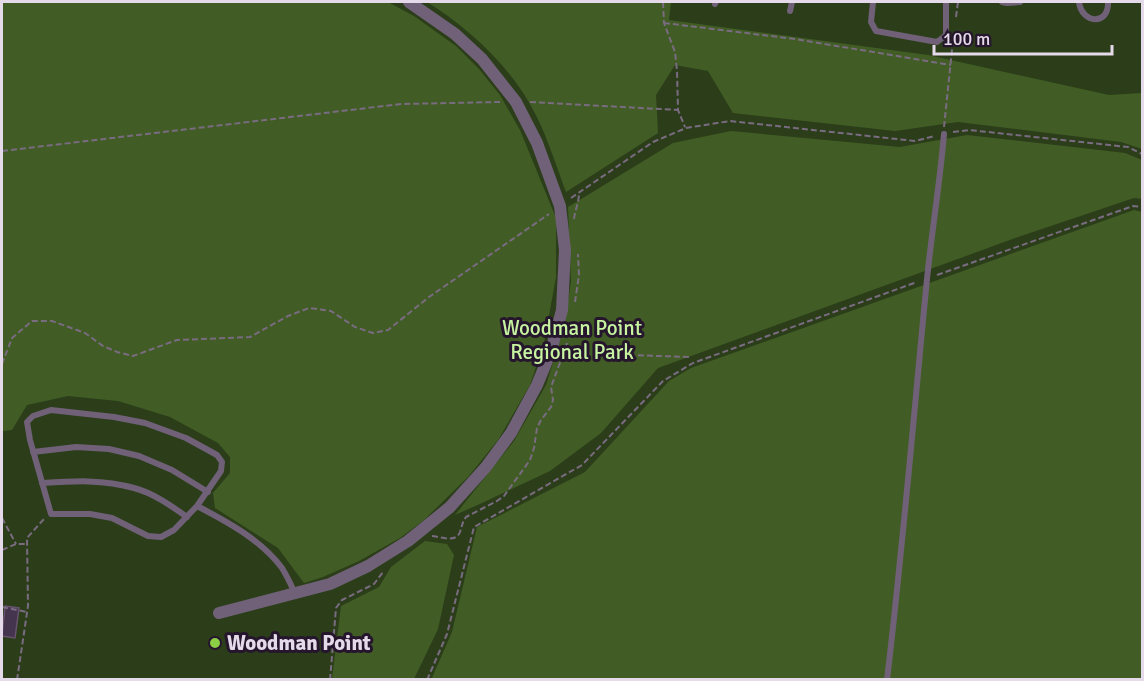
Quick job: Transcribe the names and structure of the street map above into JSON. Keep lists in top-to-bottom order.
{
  "parks": ["Woodman Point Regional Park"],
  "places": ["Woodman Point"],
  "scale_bar": "100 m"
}
